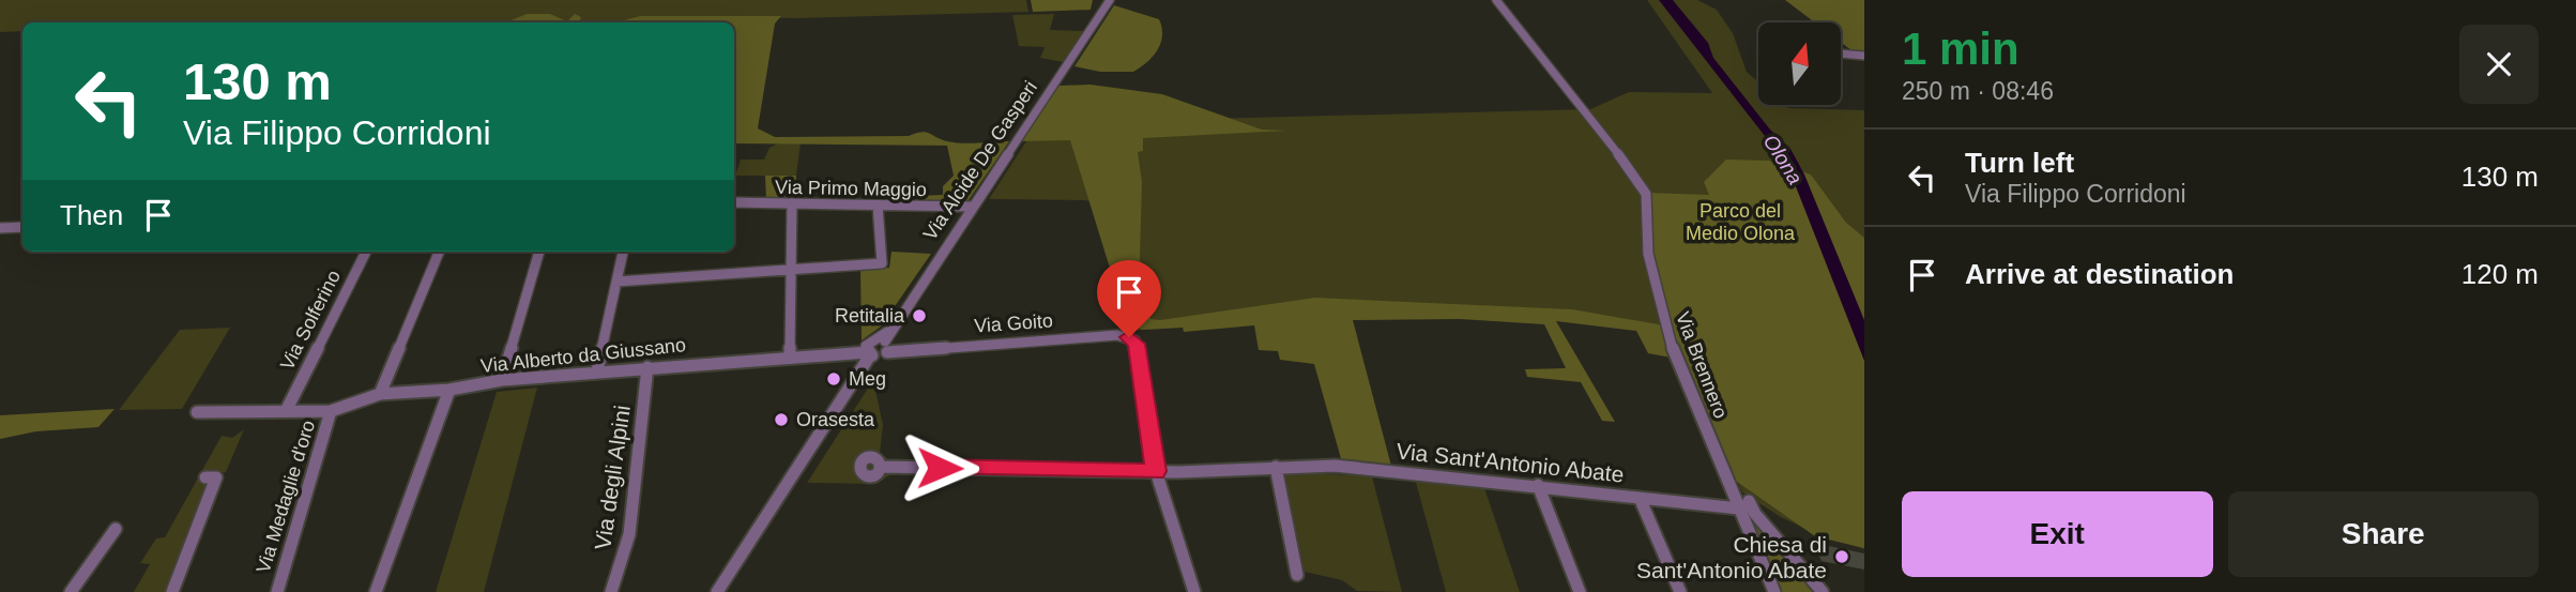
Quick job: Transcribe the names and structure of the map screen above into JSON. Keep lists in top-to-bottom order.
{
  "streets": {
    "street": [
      "Via Alcide De Gasperi",
      "Via Primo Maggio",
      "Via Solferino",
      "Via Goito",
      "Via Alberto da Giussano",
      "Via Brennero",
      "Via Sant'Antonio Abate",
      "Via degli Alpini",
      "Via Medaglie d'oro"
    ]
  },
  "crossings": [
    ["Via Alcide De Gasperi", "Via Primo Maggio"],
    ["Via Alcide De Gasperi", "Via Goito"],
    ["Via Alcide De Gasperi", "Via Alberto da Giussano"],
    ["Via Solferino", "Via Medaglie d'oro"],
    ["Via Goito", "Via Alberto da Giussano"],
    ["Via Goito", "Via Sant'Antonio Abate"],
    ["Via Alberto da Giussano", "Via degli Alpini"],
    ["Via Alberto da Giussano", "Via Medaglie d'oro"],
    ["Via Brennero", "Via Sant'Antonio Abate"]
  ],
  "water": ["Olona"],
  "parks": ["Parco del Medio Olona"],
  "places": [
    "Retitalia",
    "Meg",
    "Orasesta",
    "Chiesa di Sant'Antonio Abate"
  ],
  "north": "top",
  "page": {
    "heading": ["1 min", "250 m · 08:46"],
    "turn": ["130 m", "Via Filippo Corridoni"],
    "list": [
      {
        "name": "Turn left",
        "note": "Via Filippo Corridoni",
        "value": "130 m"
      },
      {
        "name": "Arrive at destination",
        "value": "120 m"
      }
    ],
    "then": "Then",
    "buttons": ["Exit", "Share"]
  }
}
